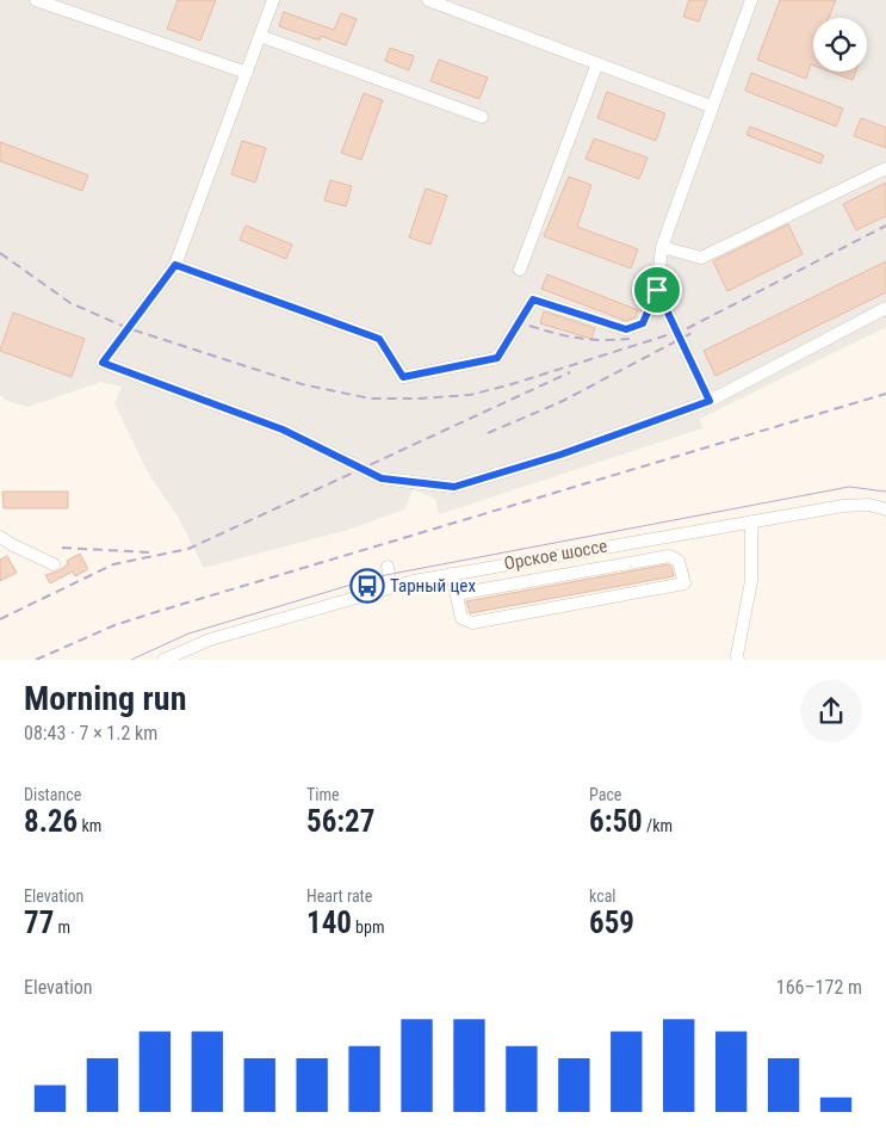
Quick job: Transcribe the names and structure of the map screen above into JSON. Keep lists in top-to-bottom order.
{
  "streets": {
    "street": ["Орское шоссе"]
  },
  "places": {
    "bus stop": ["Тарный цех"]
  },
  "page": {
    "heading": ["Morning run", "08:43 · 7 × 1.2 km"],
    "stats": [
      ["Distance", "8.26 km"],
      ["Time", "56:27"],
      ["Pace", "6:50 /km"],
      ["Elevation", "77 m"],
      ["Heart rate", "140 bpm"],
      ["kcal", "659"]
    ],
    "chart": ["Elevation", "166–172 m"]
  }
}
